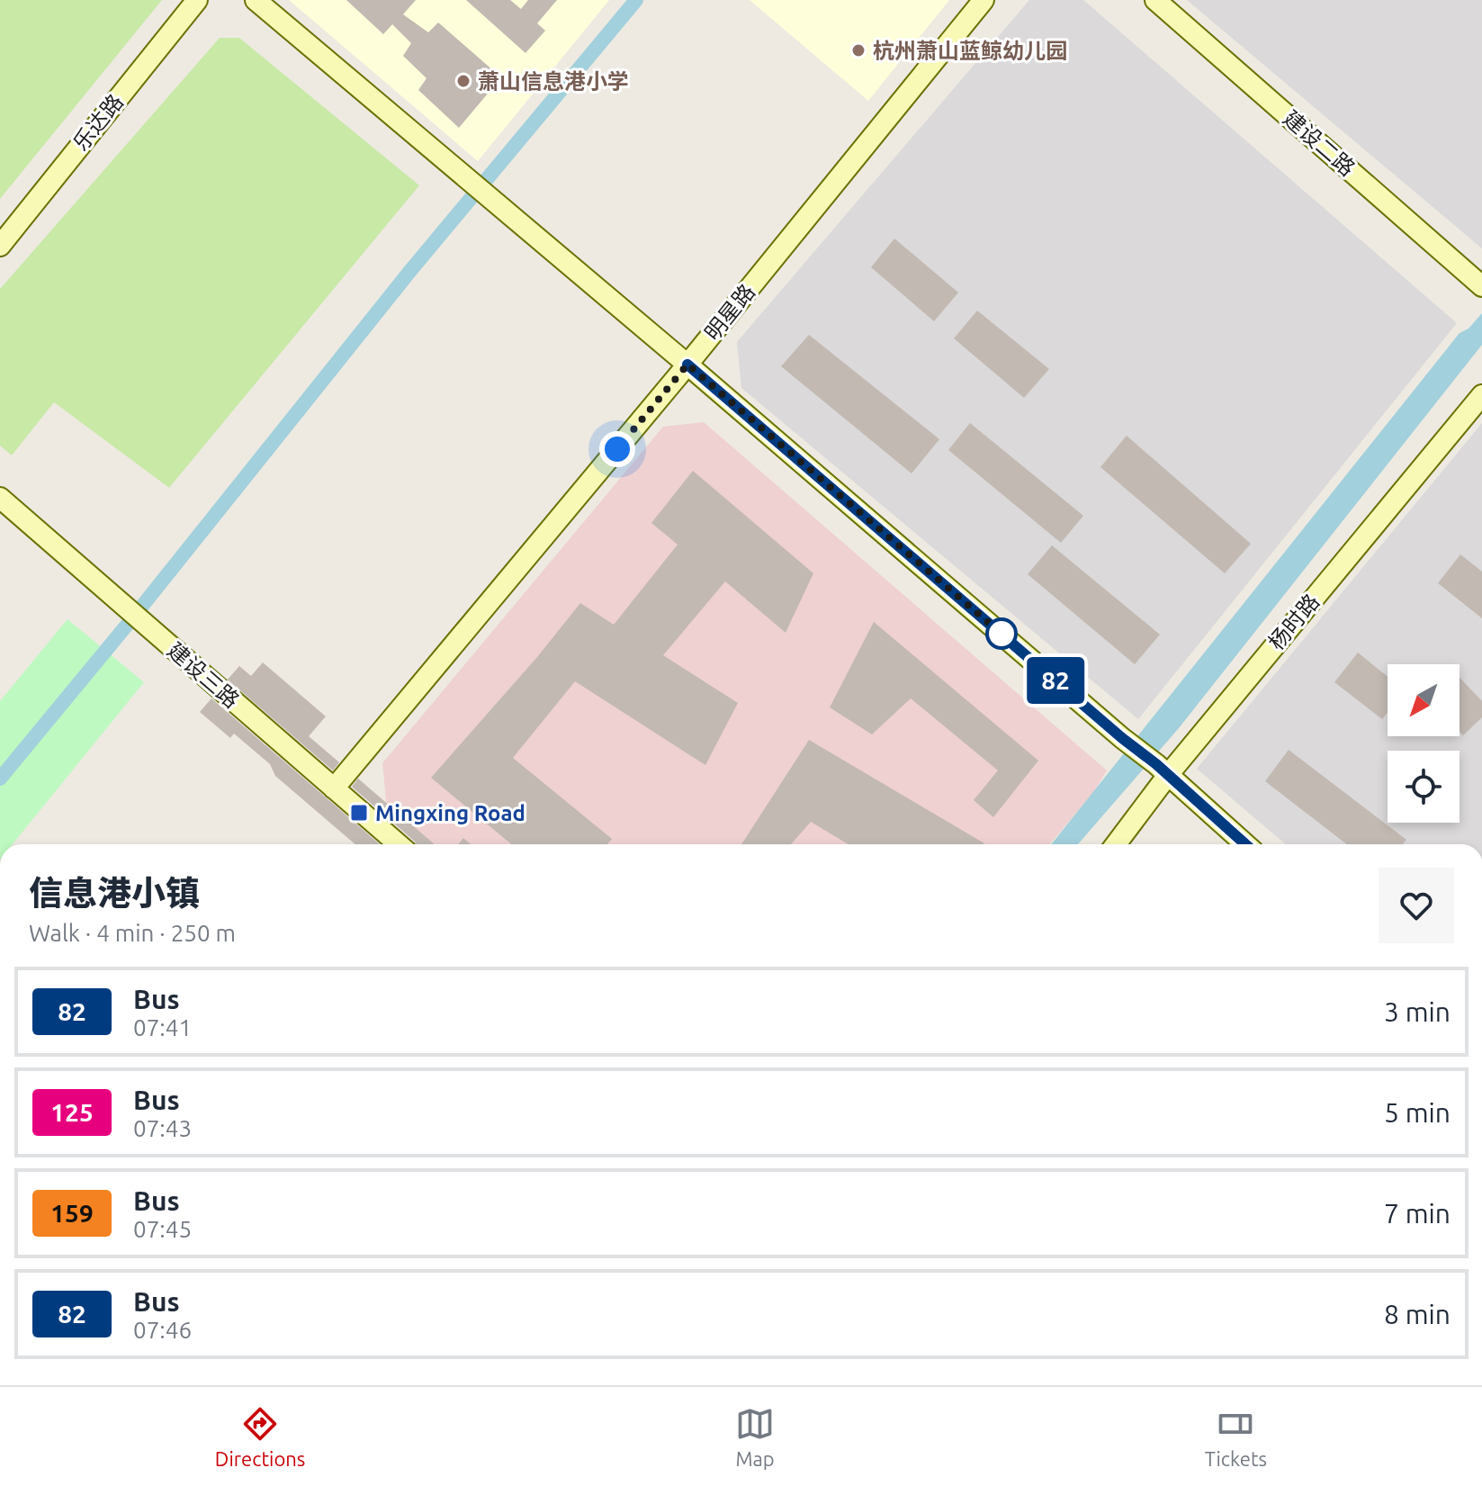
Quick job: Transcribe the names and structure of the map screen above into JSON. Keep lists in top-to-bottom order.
{
  "streets": {
    "street": [
      "乐达路",
      "建设二路",
      "明星路",
      "杨时路",
      "建设三路"
    ]
  },
  "crossings": [
    ["明星路", "建设三路"]
  ],
  "places": {
    "other": ["杭州萧山蓝鲸幼儿园", "萧山信息港小学"],
    "transit": ["Mingxing Road"]
  },
  "lines": ["bus line 82"],
  "north": "bottom left",
  "page": {
    "on_map": "82",
    "heading": ["信息港小镇", "Walk · 4 min · 250 m"],
    "list": [
      {
        "mark": "82",
        "name": "Bus",
        "note": "07:41",
        "value": "3 min"
      },
      {
        "mark": "125",
        "name": "Bus",
        "note": "07:43",
        "value": "5 min"
      },
      {
        "mark": "159",
        "name": "Bus",
        "note": "07:45",
        "value": "7 min"
      },
      {
        "mark": "82",
        "name": "Bus",
        "note": "07:46",
        "value": "8 min"
      }
    ],
    "tabs": ["Directions", "Map", "Tickets"]
  }
}
